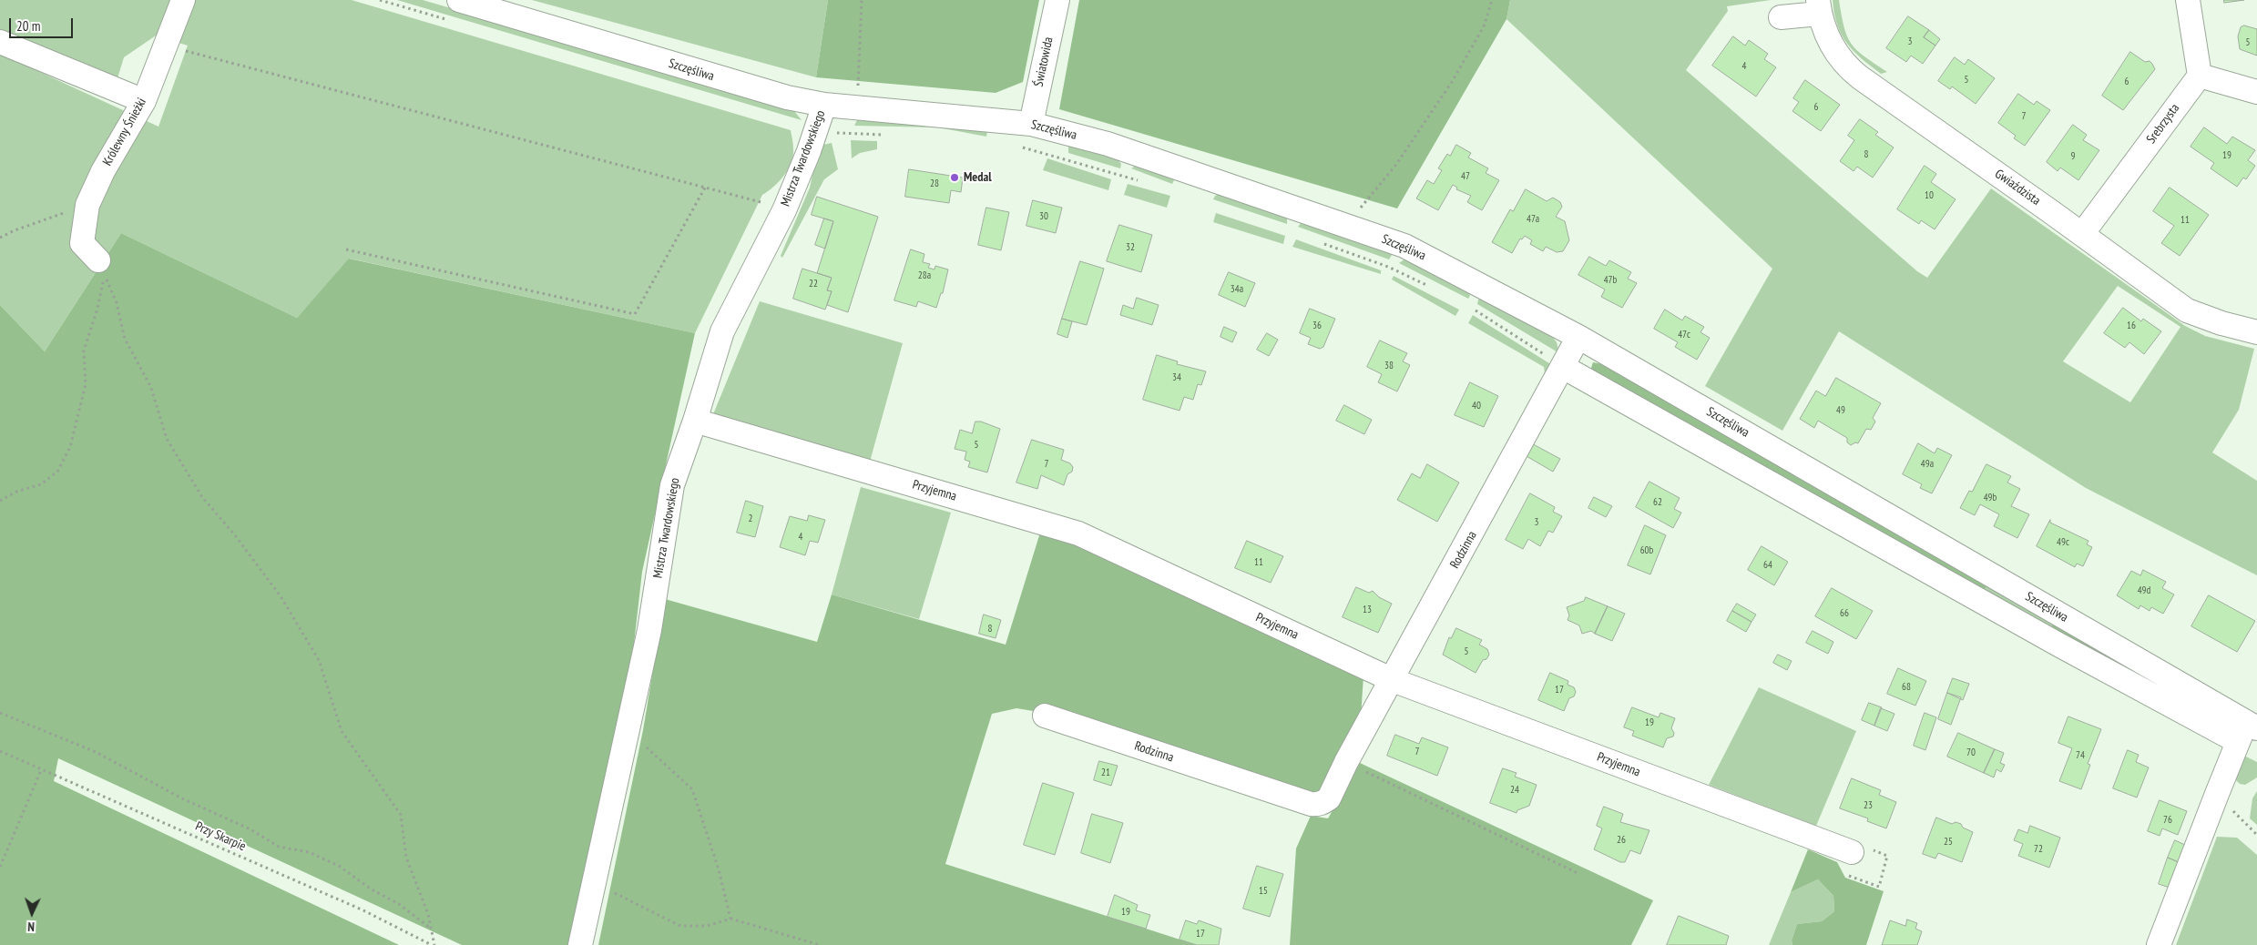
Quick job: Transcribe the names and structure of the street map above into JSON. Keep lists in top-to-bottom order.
{
  "streets": {
    "street": [
      "Światowida",
      "Szczęśliwa",
      "Srebrzysta",
      "Królewny Śnieżki",
      "Mistrza Twardowskiego",
      "Gwiaździsta",
      "Przyjemna",
      "Rodzinna"
    ],
    "path": ["Przy Skarpie"]
  },
  "crossings": [
    ["Światowida", "Szczęśliwa"],
    ["Szczęśliwa", "Mistrza Twardowskiego"],
    ["Szczęśliwa", "Rodzinna"],
    ["Srebrzysta", "Gwiaździsta"],
    ["Mistrza Twardowskiego", "Przyjemna"],
    ["Przyjemna", "Rodzinna"]
  ],
  "places": ["Medal"],
  "house_numbers": [
    "3",
    "5",
    "4",
    "5",
    "6",
    "6",
    "7",
    "8",
    "19",
    "9",
    "47",
    "28",
    "10",
    "30",
    "47a",
    "11",
    "32",
    "28a",
    "47b",
    "22",
    "34a",
    "36",
    "16",
    "47c",
    "38",
    "34",
    "40",
    "49",
    "5",
    "7",
    "49a",
    "49b",
    "62",
    "2",
    "3",
    "4",
    "49c",
    "60b",
    "11",
    "64",
    "49d",
    "13",
    "66",
    "8",
    "5",
    "68",
    "17",
    "19",
    "7",
    "70",
    "74",
    "21",
    "24",
    "23",
    "76",
    "26",
    "25",
    "72",
    "15",
    "19",
    "17"
  ],
  "scale_bar": "20 m",
  "north": "bottom"
}
